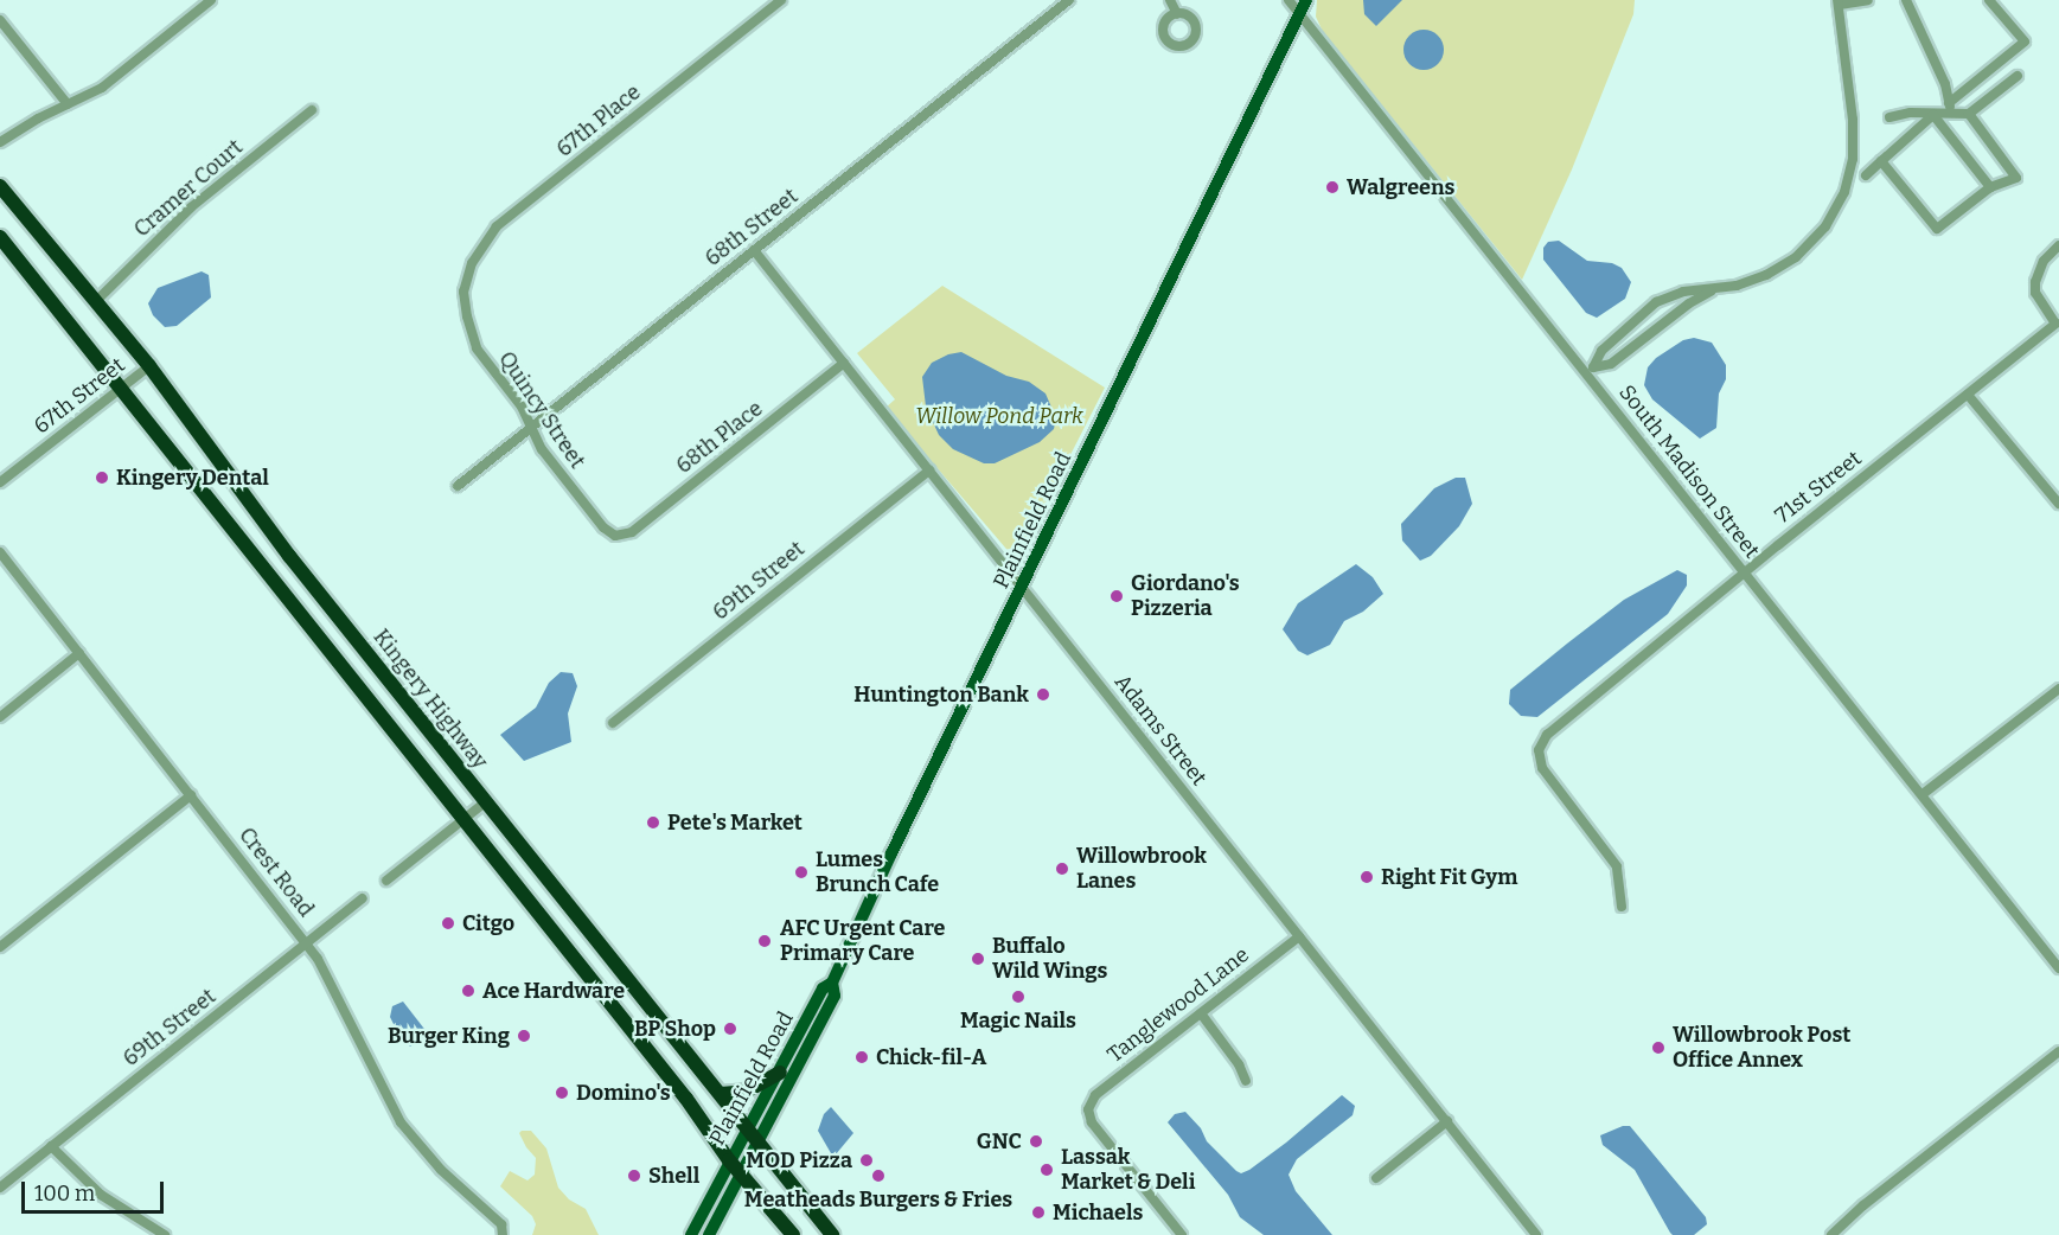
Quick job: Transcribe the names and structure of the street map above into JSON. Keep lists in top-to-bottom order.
{
  "streets": {
    "highway": ["Kingery Highway"],
    "main road": ["Plainfield Road"],
    "street": [
      "67th Place",
      "Cramer Court",
      "68th Street",
      "67th Street",
      "Quincy Street",
      "68th Place",
      "South Madison Street",
      "71st Street",
      "69th Street",
      "Adams Street",
      "Crest Road",
      "Tanglewood Lane"
    ]
  },
  "crossings": [
    ["67th Place", "Quincy Street"],
    ["Cramer Court", "Kingery Highway"],
    ["68th Street", "Quincy Street"],
    ["68th Street", "Adams Street"],
    ["67th Street", "Kingery Highway"],
    ["Quincy Street", "68th Place"],
    ["68th Place", "Adams Street"],
    ["South Madison Street", "71st Street"],
    ["South Madison Street", "Plainfield Road"],
    ["Plainfield Road", "Kingery Highway"],
    ["Plainfield Road", "Adams Street"],
    ["69th Street", "Adams Street"],
    ["69th Street", "Crest Road"],
    ["Adams Street", "Tanglewood Lane"]
  ],
  "parks": ["Willow Pond Park"],
  "places": [
    "Walgreens",
    "Kingery Dental",
    "Giordano's Pizzeria",
    "Huntington Bank",
    "Pete's Market",
    "Willowbrook Lanes",
    "Lumes Brunch Cafe",
    "Right Fit Gym",
    "Citgo",
    "AFC Urgent Care Primary Care",
    "Buffalo Wild Wings",
    "Ace Hardware",
    "Magic Nails",
    "BP Shop",
    "Burger King",
    "Willowbrook Post Office Annex",
    "Chick-fil-A",
    "Domino's",
    "GNC",
    "MOD Pizza",
    "Lassak Market & Deli",
    "Shell",
    "Meatheads Burgers & Fries",
    "Michaels"
  ],
  "scale_bar": "100 m"
}
